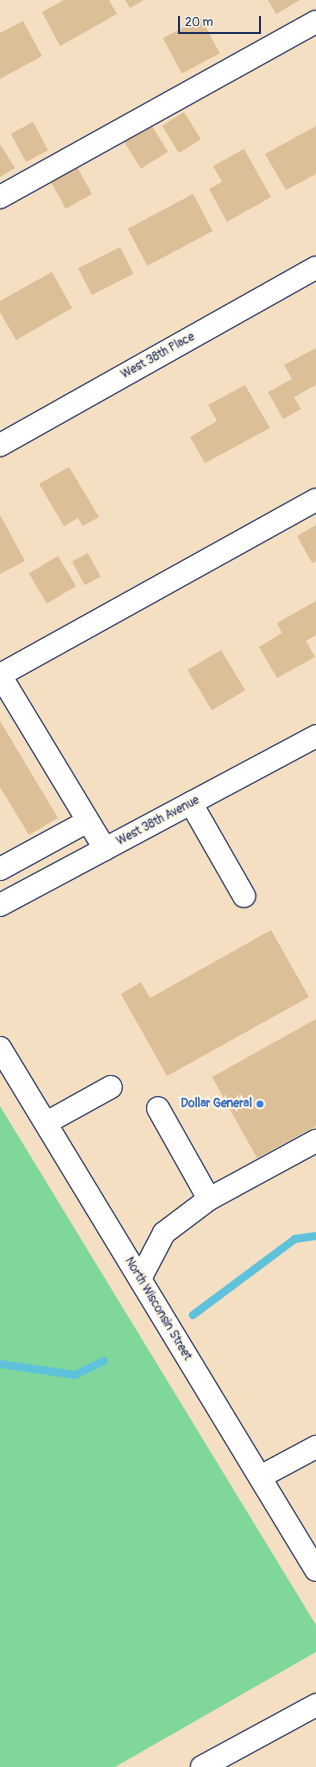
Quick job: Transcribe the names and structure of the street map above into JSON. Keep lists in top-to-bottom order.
{
  "streets": {
    "street": ["West 38th Place", "West 38th Avenue", "North Wisconsin Street"]
  },
  "places": ["Dollar General"],
  "scale_bar": "20 m"
}
